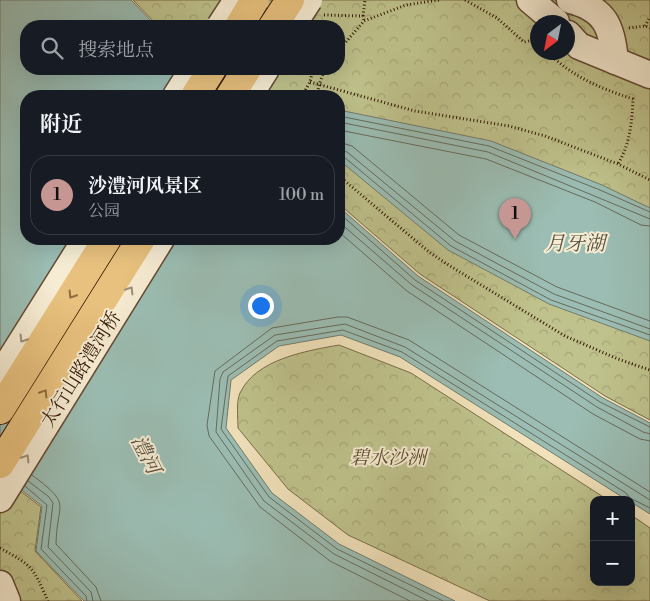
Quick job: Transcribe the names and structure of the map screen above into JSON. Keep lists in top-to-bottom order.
{
  "streets": {
    "main road": ["太行山路澧河桥"]
  },
  "water": ["月牙湖", "澧河"],
  "parks": ["碧水沙洲"],
  "north": "bottom left",
  "page": {
    "search": "搜索地点",
    "heading": "附近",
    "list": [
      {
        "mark": "1",
        "name": "沙澧河风景区",
        "note": "公园",
        "value": "100 m"
      }
    ],
    "pins": "1",
    "map_buttons": ["+", "−"]
  }
}
